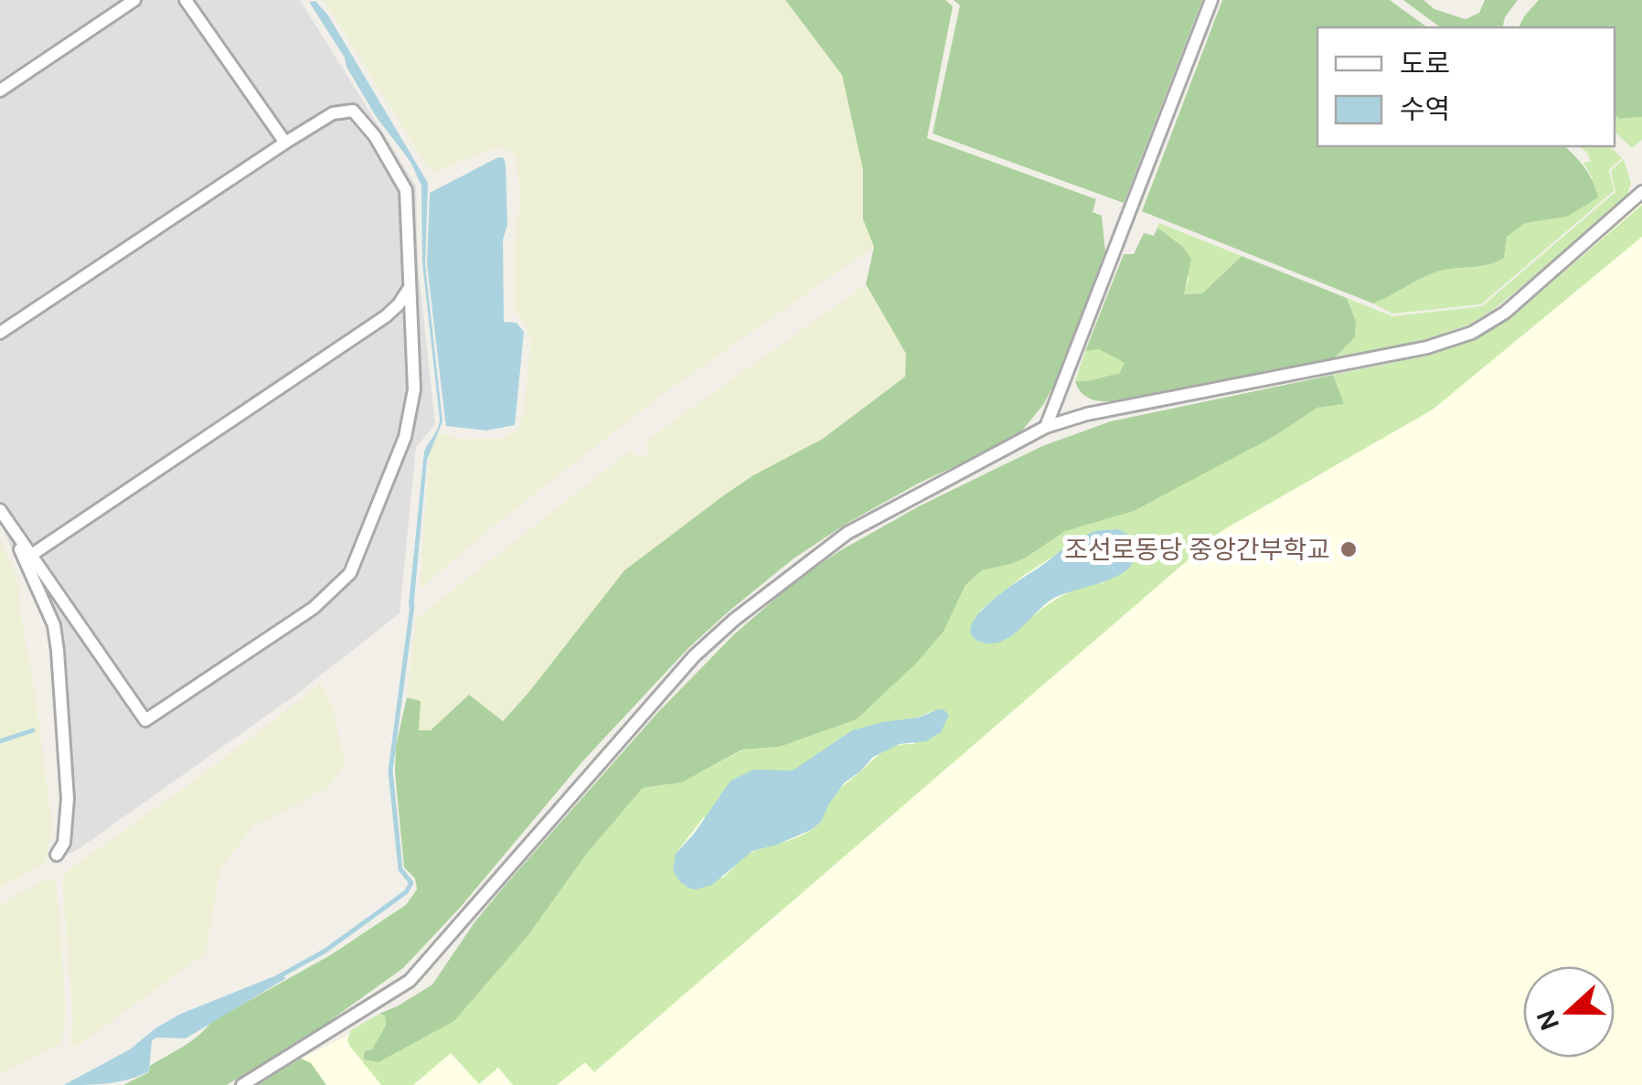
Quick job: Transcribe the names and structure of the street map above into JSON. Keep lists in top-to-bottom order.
{
  "places": ["조선로동당 중앙간부학교"],
  "legend": ["도로", "수역"],
  "north": "left"
}
